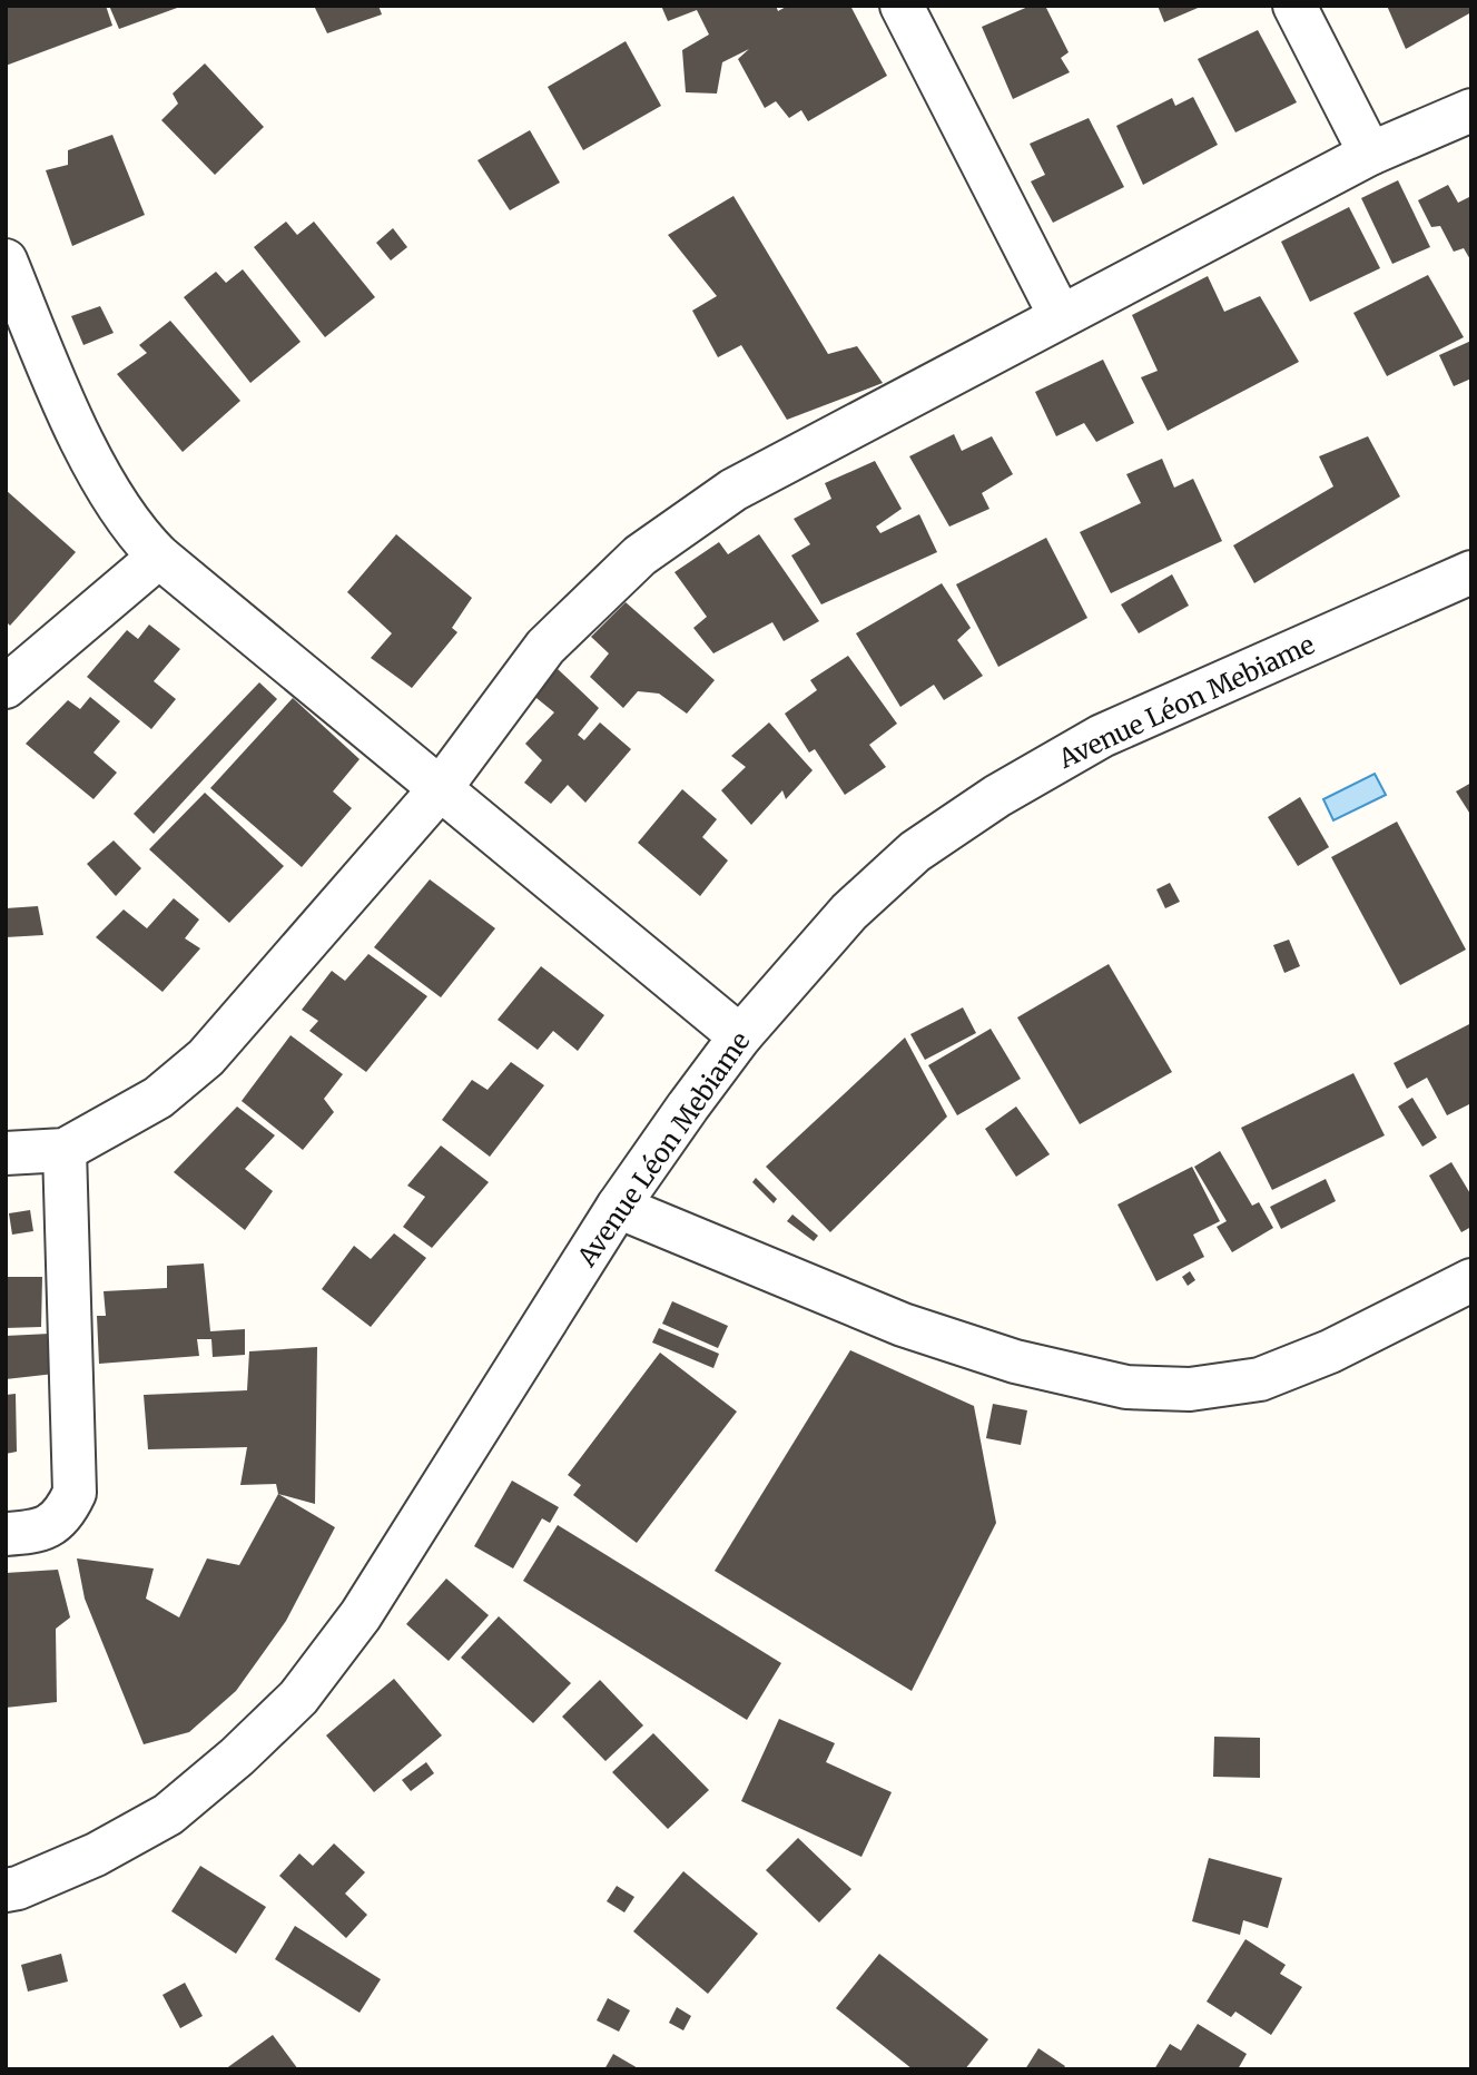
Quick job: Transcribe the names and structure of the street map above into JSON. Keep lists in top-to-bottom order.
{
  "streets": {
    "street": ["Avenue Léon Mebiame"]
  }
}
